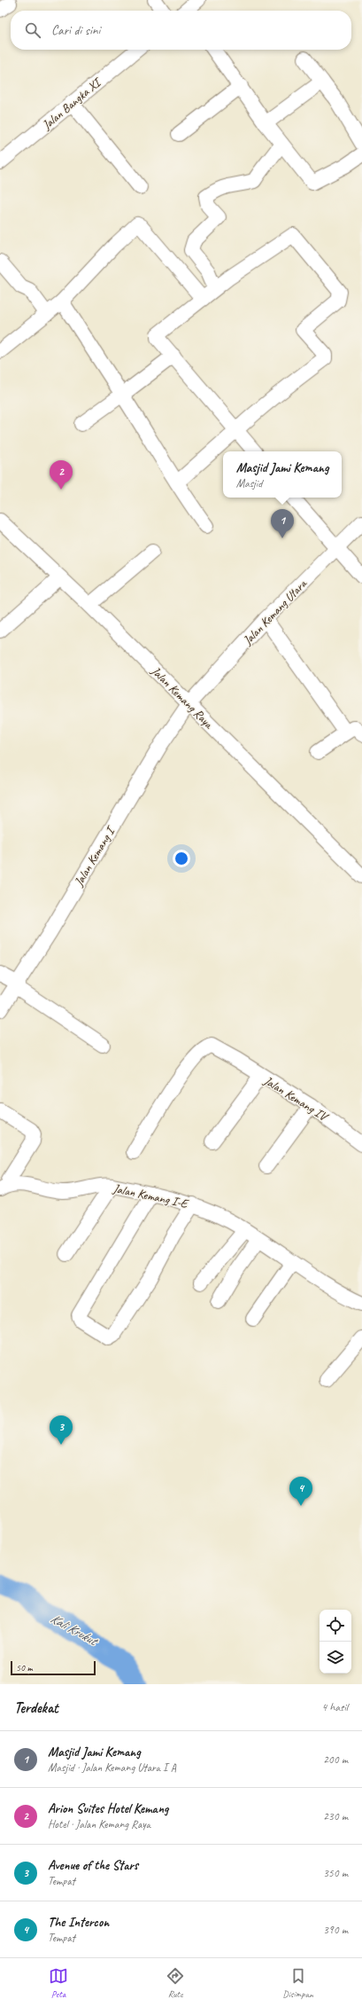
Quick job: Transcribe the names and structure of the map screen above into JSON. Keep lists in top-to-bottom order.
{
  "streets": {
    "street": [
      "Jalan Bangka XI",
      "Jalan Kemang Utara",
      "Jalan Kemang Raya",
      "Jalan Kemang I",
      "Jalan Kemang IV",
      "Jalan Kemang I-E"
    ]
  },
  "crossings": [
    ["Jalan Kemang Utara", "Jalan Kemang Raya"],
    ["Jalan Kemang Utara", "Jalan Kemang I"],
    ["Jalan Kemang Raya", "Jalan Kemang I"]
  ],
  "water": ["Kali Krukut"],
  "scale_bar": "50 m",
  "page": {
    "search": "Cari di sini",
    "popup": ["Masjid Jami Kemang", "Masjid"],
    "pins": [
      "2",
      "1",
      "3",
      "4"
    ],
    "scale": "50 m",
    "heading": ["Terdekat", "4 hasil"],
    "list": [
      {
        "mark": "1",
        "name": "Masjid Jami Kemang",
        "note": "Masjid · Jalan Kemang Utara I A",
        "value": "200 m"
      },
      {
        "mark": "2",
        "name": "Arion Suites Hotel Kemang",
        "note": "Hotel · Jalan Kemang Raya",
        "value": "230 m"
      },
      {
        "mark": "3",
        "name": "Avenue of the Stars",
        "note": "Tempat",
        "value": "350 m"
      },
      {
        "mark": "4",
        "name": "The Intercon",
        "note": "Tempat",
        "value": "390 m"
      }
    ],
    "nav": ["Peta", "Rute", "Disimpan"]
  }
}
